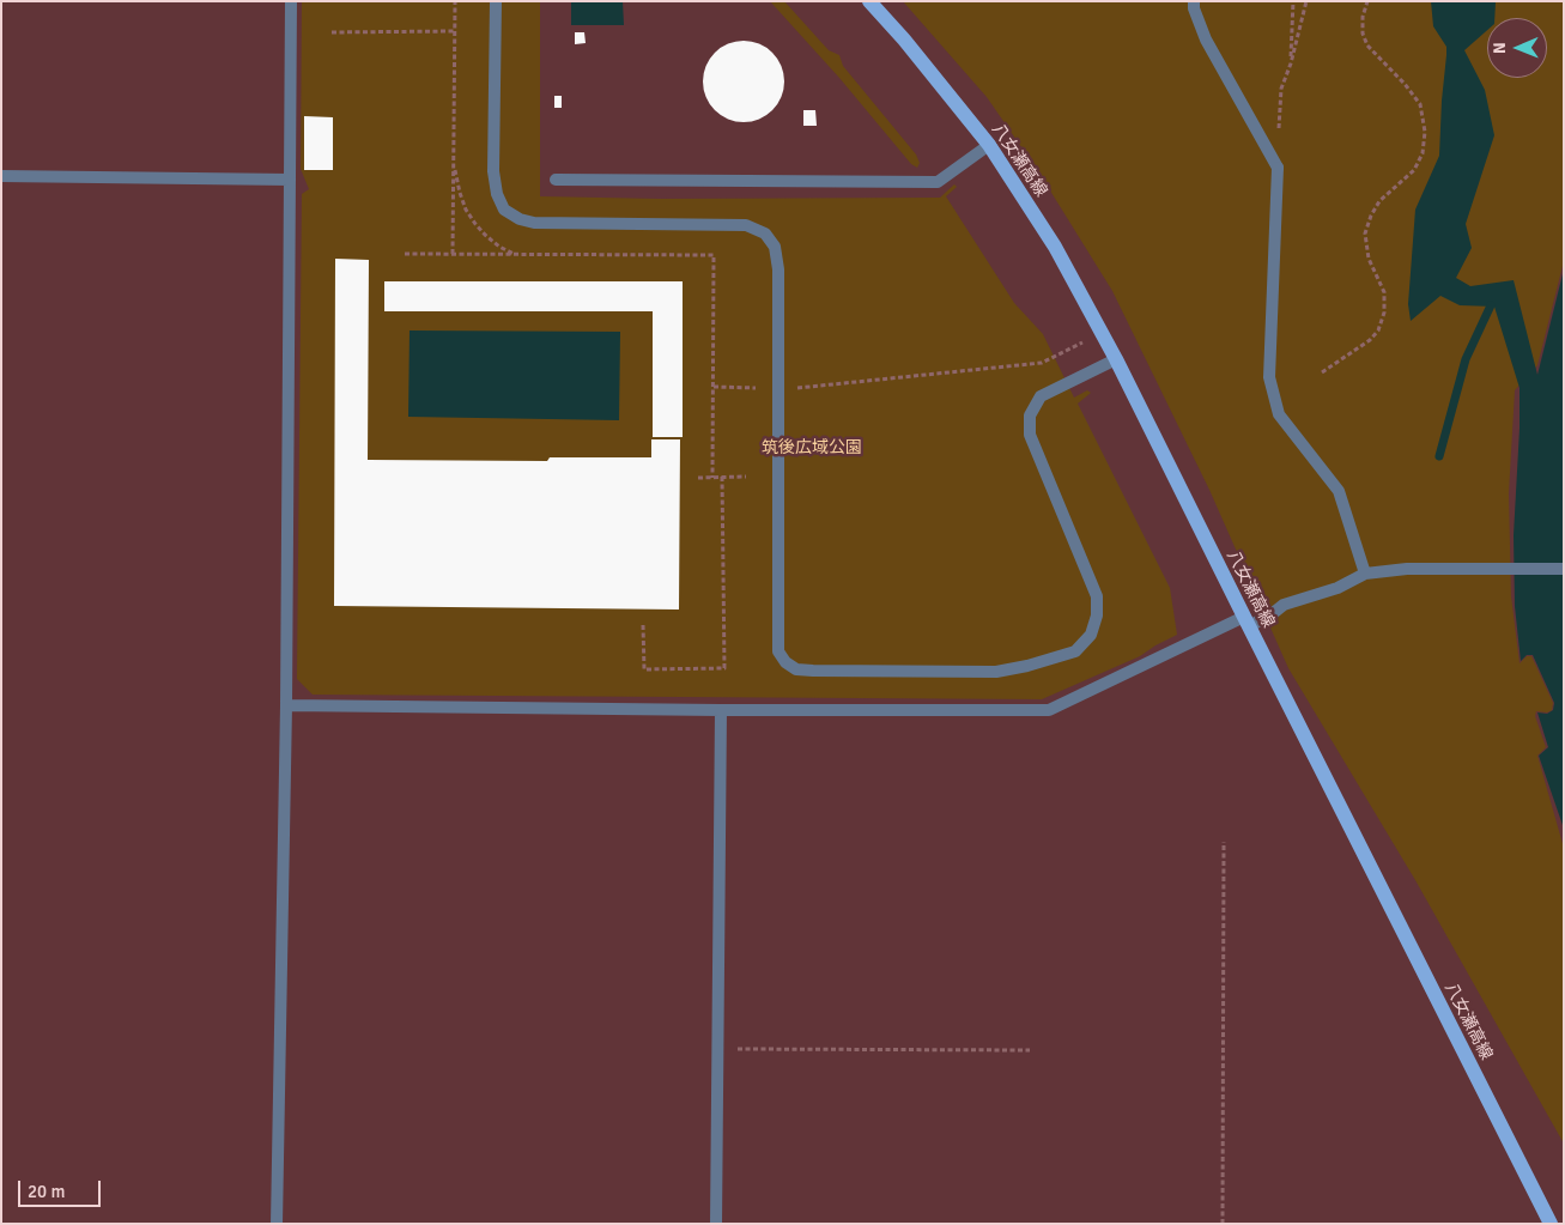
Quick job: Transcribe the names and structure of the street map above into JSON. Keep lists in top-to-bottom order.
{
  "streets": {
    "main road": ["八女瀬高線"]
  },
  "parks": ["筑後広域公園"],
  "scale_bar": "20 m",
  "north": "left"
}
